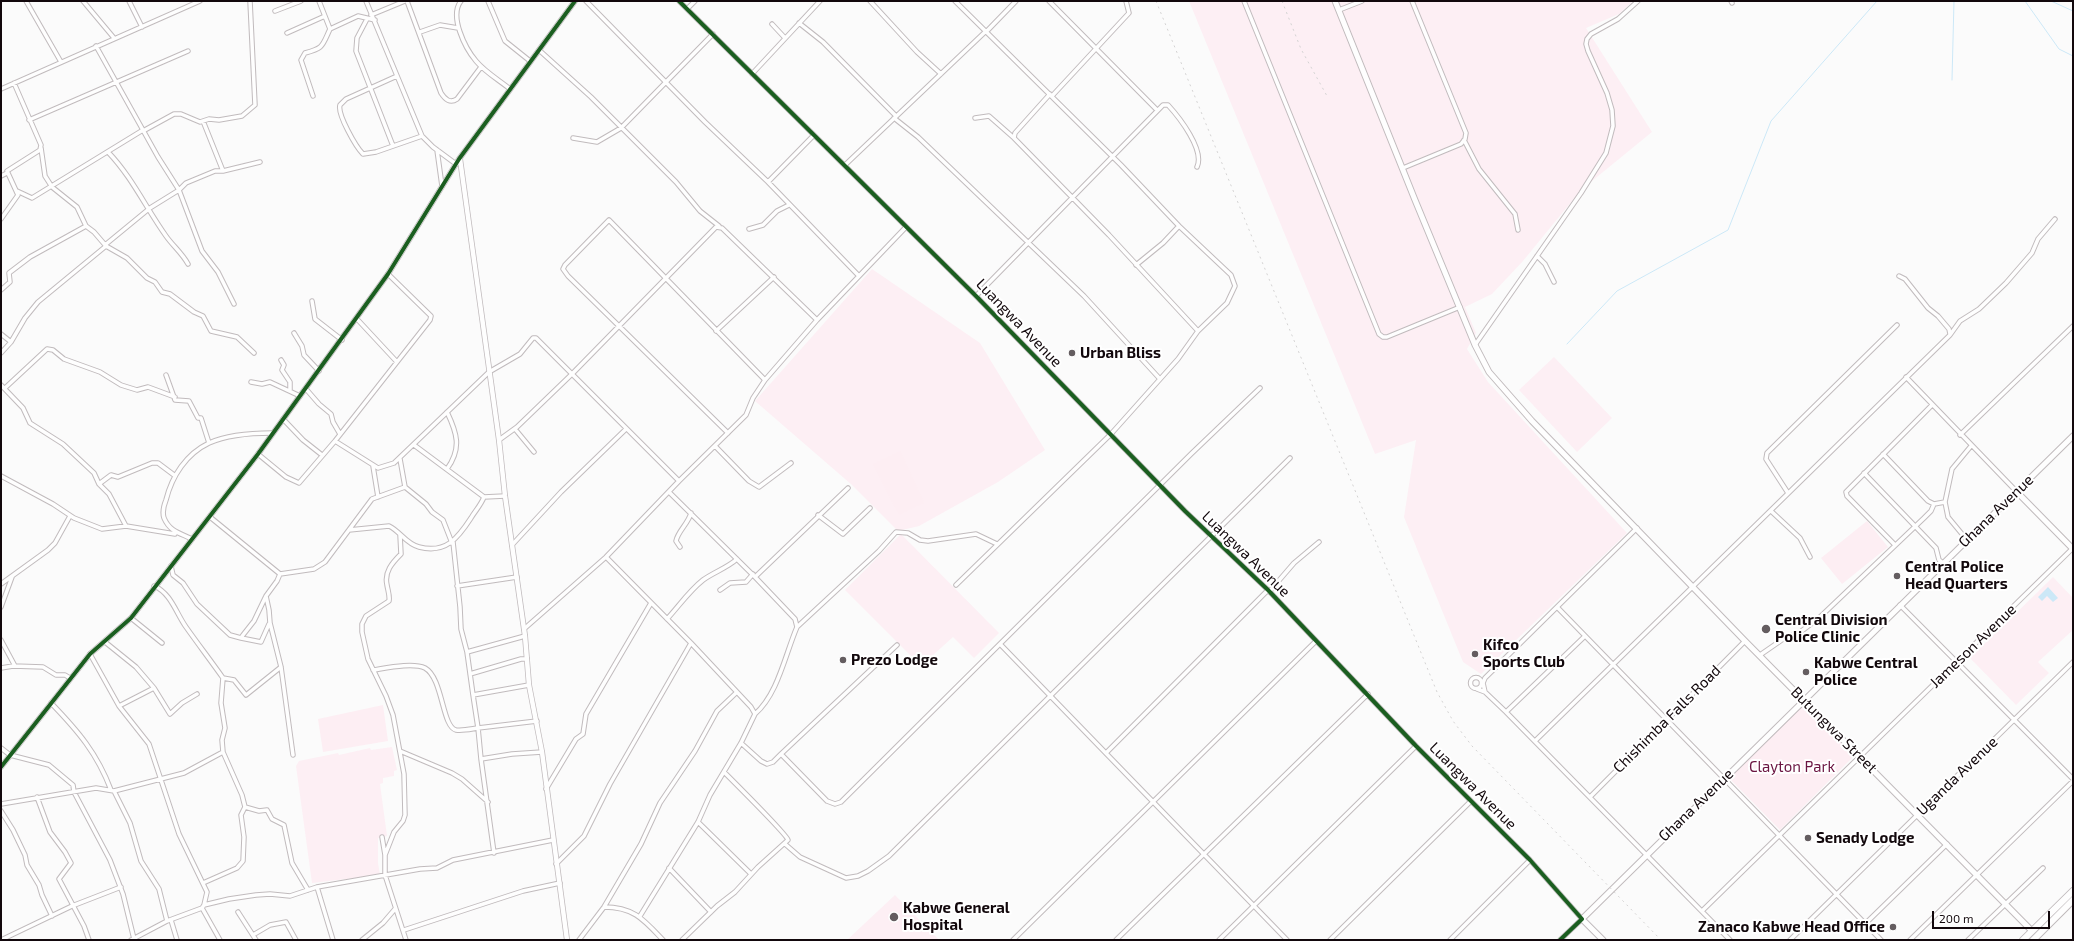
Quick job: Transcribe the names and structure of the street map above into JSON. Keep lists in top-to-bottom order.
{
  "streets": {
    "main road": ["Luangwa Avenue", "Ghana Avenue", "Butungwa Street"],
    "street": ["Jameson Avenue", "Chishimba Falls Road", "Uganda Avenue"]
  },
  "crossings": [
    ["Luangwa Avenue", "Ghana Avenue"],
    ["Ghana Avenue", "Butungwa Street"],
    ["Jameson Avenue", "Butungwa Street"],
    ["Chishimba Falls Road", "Butungwa Street"],
    ["Butungwa Street", "Uganda Avenue"]
  ],
  "parks": ["Clayton Park"],
  "places": [
    "Urban Bliss",
    "Central Police Head Quarters",
    "Central Division Police Clinic",
    "Kifco Sports Club",
    "Prezo Lodge",
    "Kabwe Central Police",
    "Senady Lodge",
    "Kabwe General Hospital",
    "Zanaco Kabwe Head Office"
  ],
  "scale_bar": "200 m"
}
